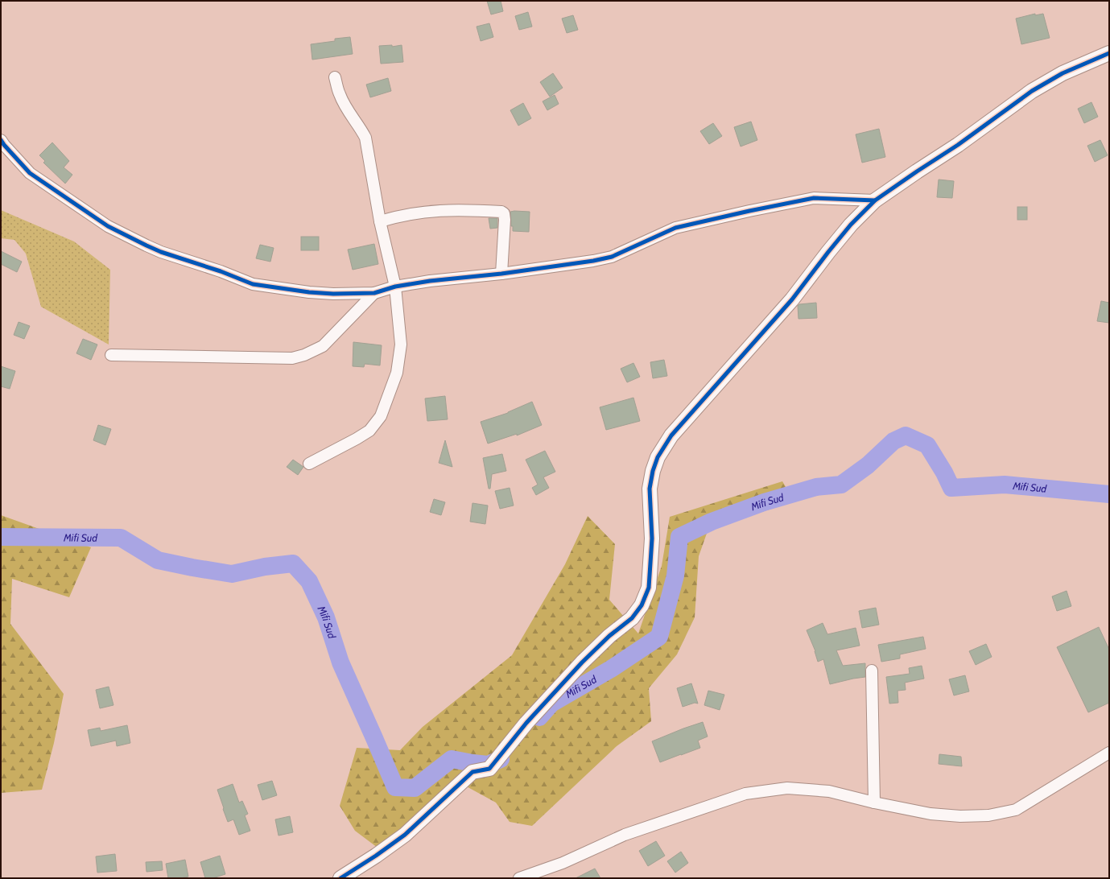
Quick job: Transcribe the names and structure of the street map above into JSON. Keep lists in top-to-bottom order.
{
  "water": ["Mifi Sud"]
}
